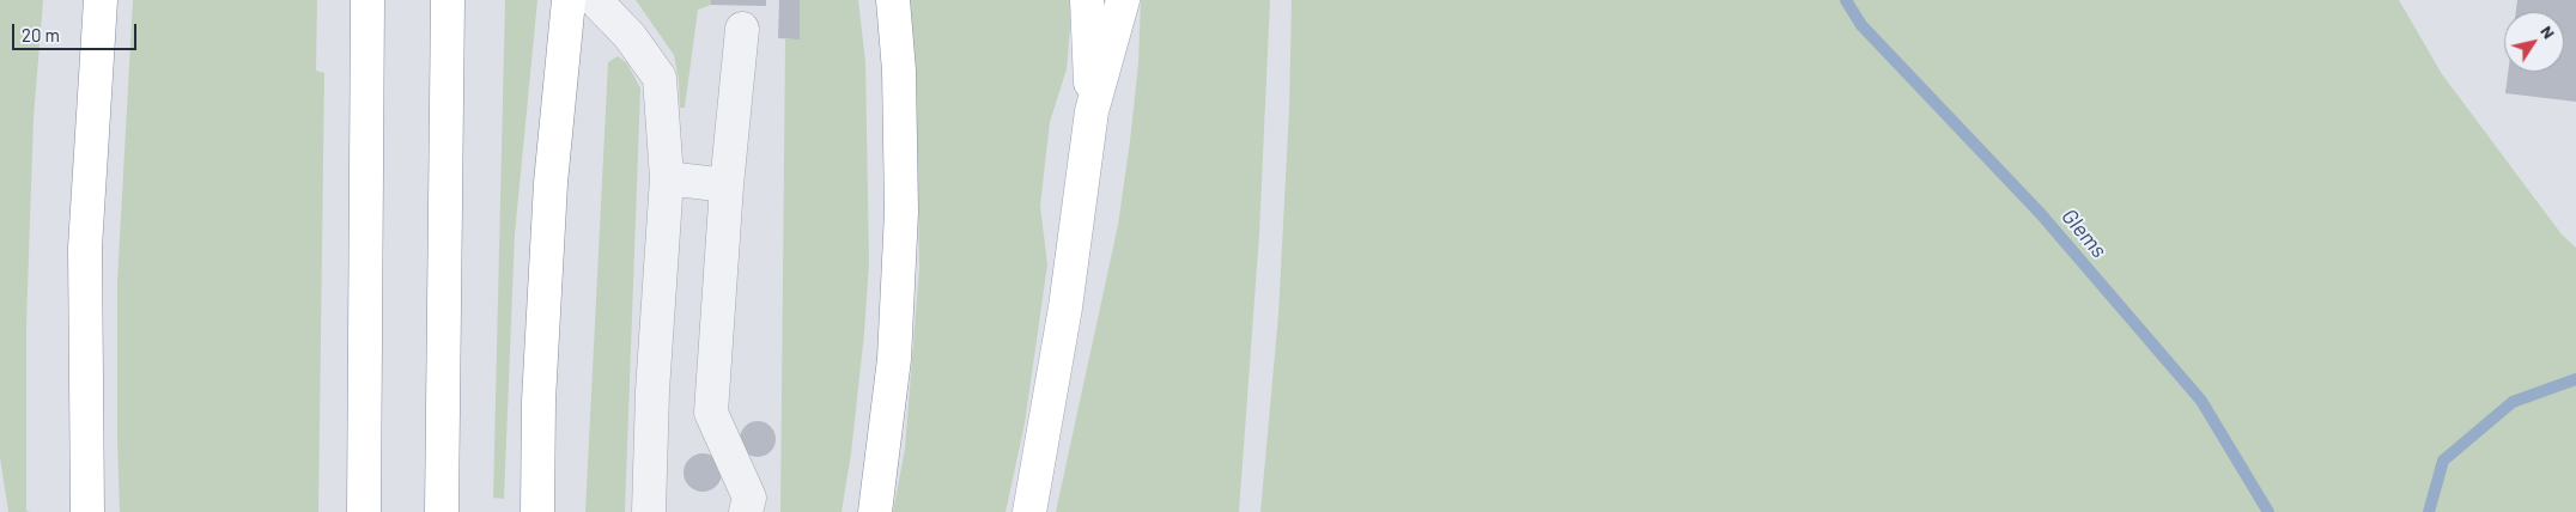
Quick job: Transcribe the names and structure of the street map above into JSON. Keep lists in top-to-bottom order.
{
  "water": ["Glems"],
  "scale_bar": "20 m",
  "north": "top right"
}
